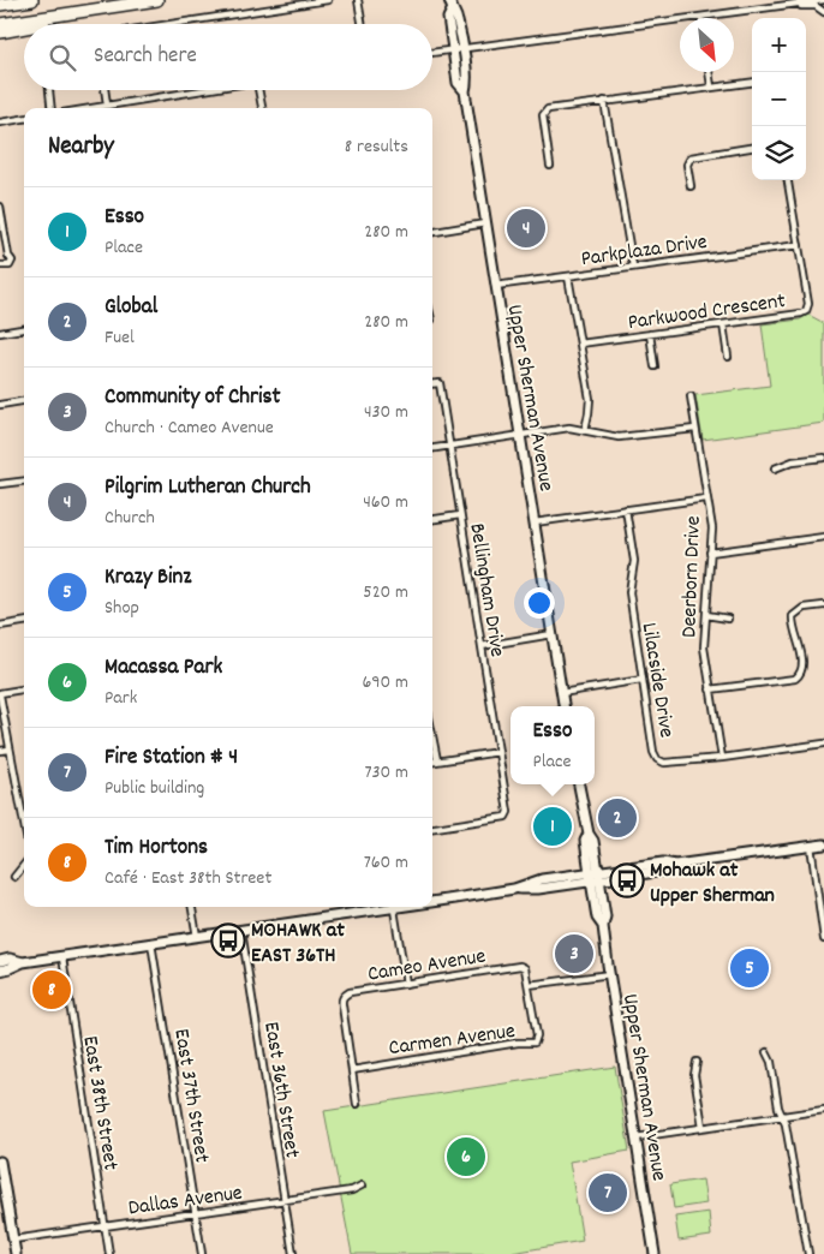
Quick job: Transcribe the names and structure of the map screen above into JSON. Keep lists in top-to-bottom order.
{
  "streets": {
    "main road": ["Upper Sherman Avenue"],
    "street": [
      "Parkplaza Drive",
      "Parkwood Crescent",
      "Deerborn Drive",
      "Bellingham Drive",
      "Lilacside Drive",
      "Cameo Avenue",
      "Carmen Avenue",
      "East 36th Street",
      "East 37th Street",
      "East 38th Street",
      "Dallas Avenue"
    ]
  },
  "crossings": [
    ["Parkplaza Drive", "Parkwood Crescent"],
    ["Parkplaza Drive", "Upper Sherman Avenue"],
    ["Deerborn Drive", "Lilacside Drive"],
    ["Cameo Avenue", "Carmen Avenue"],
    ["East 36th Street", "Dallas Avenue"],
    ["East 37th Street", "Dallas Avenue"],
    ["East 38th Street", "Dallas Avenue"]
  ],
  "places": {
    "bus stop": ["Mohawk at Upper Sherman", "MOHAWK at EAST 36TH"]
  },
  "north": "bottom right",
  "page": {
    "map_buttons": ["+", "−"],
    "search": "Search here",
    "heading": ["Nearby", "8 results"],
    "list": [
      {
        "mark": "1",
        "name": "Esso",
        "note": "Place",
        "value": "280 m"
      },
      {
        "mark": "2",
        "name": "Global",
        "note": "Fuel",
        "value": "280 m"
      },
      {
        "mark": "3",
        "name": "Community of Christ",
        "note": "Church · Cameo Avenue",
        "value": "430 m"
      },
      {
        "mark": "4",
        "name": "Pilgrim Lutheran Church",
        "note": "Church",
        "value": "460 m"
      },
      {
        "mark": "5",
        "name": "Krazy Binz",
        "note": "Shop",
        "value": "520 m"
      },
      {
        "mark": "6",
        "name": "Macassa Park",
        "note": "Park",
        "value": "690 m"
      },
      {
        "mark": "7",
        "name": "Fire Station # 4",
        "note": "Public building",
        "value": "730 m"
      },
      {
        "mark": "8",
        "name": "Tim Hortons",
        "note": "Café · East 38th Street",
        "value": "760 m"
      }
    ],
    "pins": [
      "4",
      "2",
      "1",
      "3",
      "5",
      "8",
      "6",
      "7"
    ],
    "popup": ["Esso", "Place"]
  }
}
